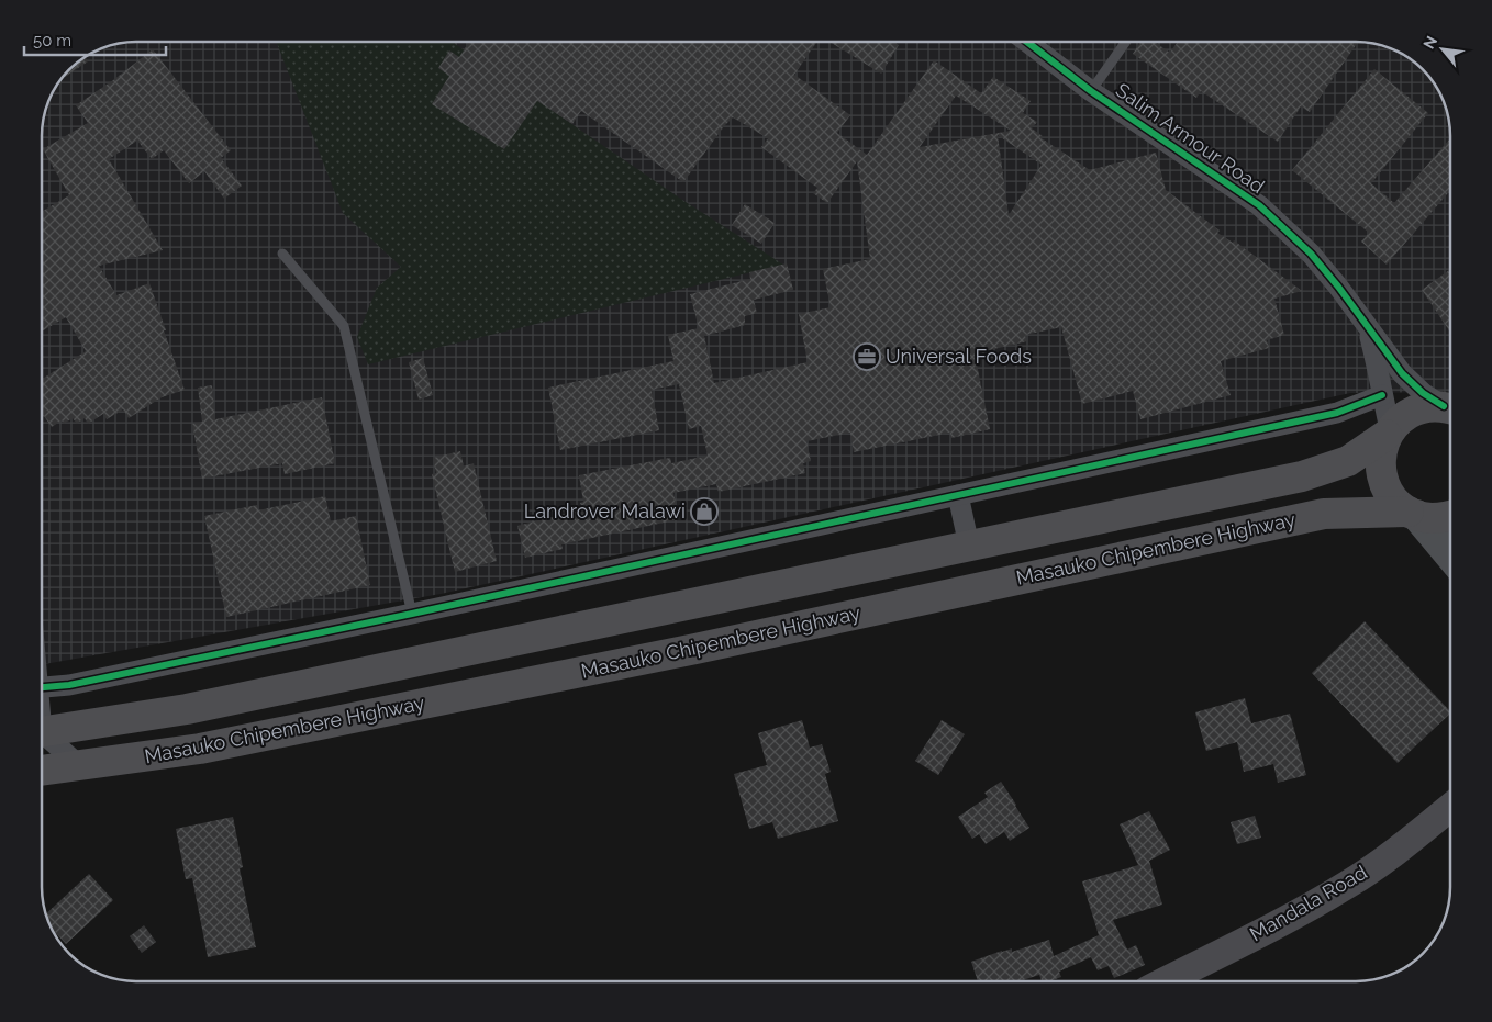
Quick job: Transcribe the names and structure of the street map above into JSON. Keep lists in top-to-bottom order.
{
  "streets": {
    "highway": ["Masauko Chipembere Highway"],
    "street": ["Salim Armour Road", "Mandala Road"]
  },
  "crossings": [
    ["Salim Armour Road", "Masauko Chipembere Highway"]
  ],
  "places": {
    "office": ["Universal Foods"],
    "shop": ["Landrover Malawi"]
  },
  "scale_bar": "50 m",
  "north": "top left"
}
